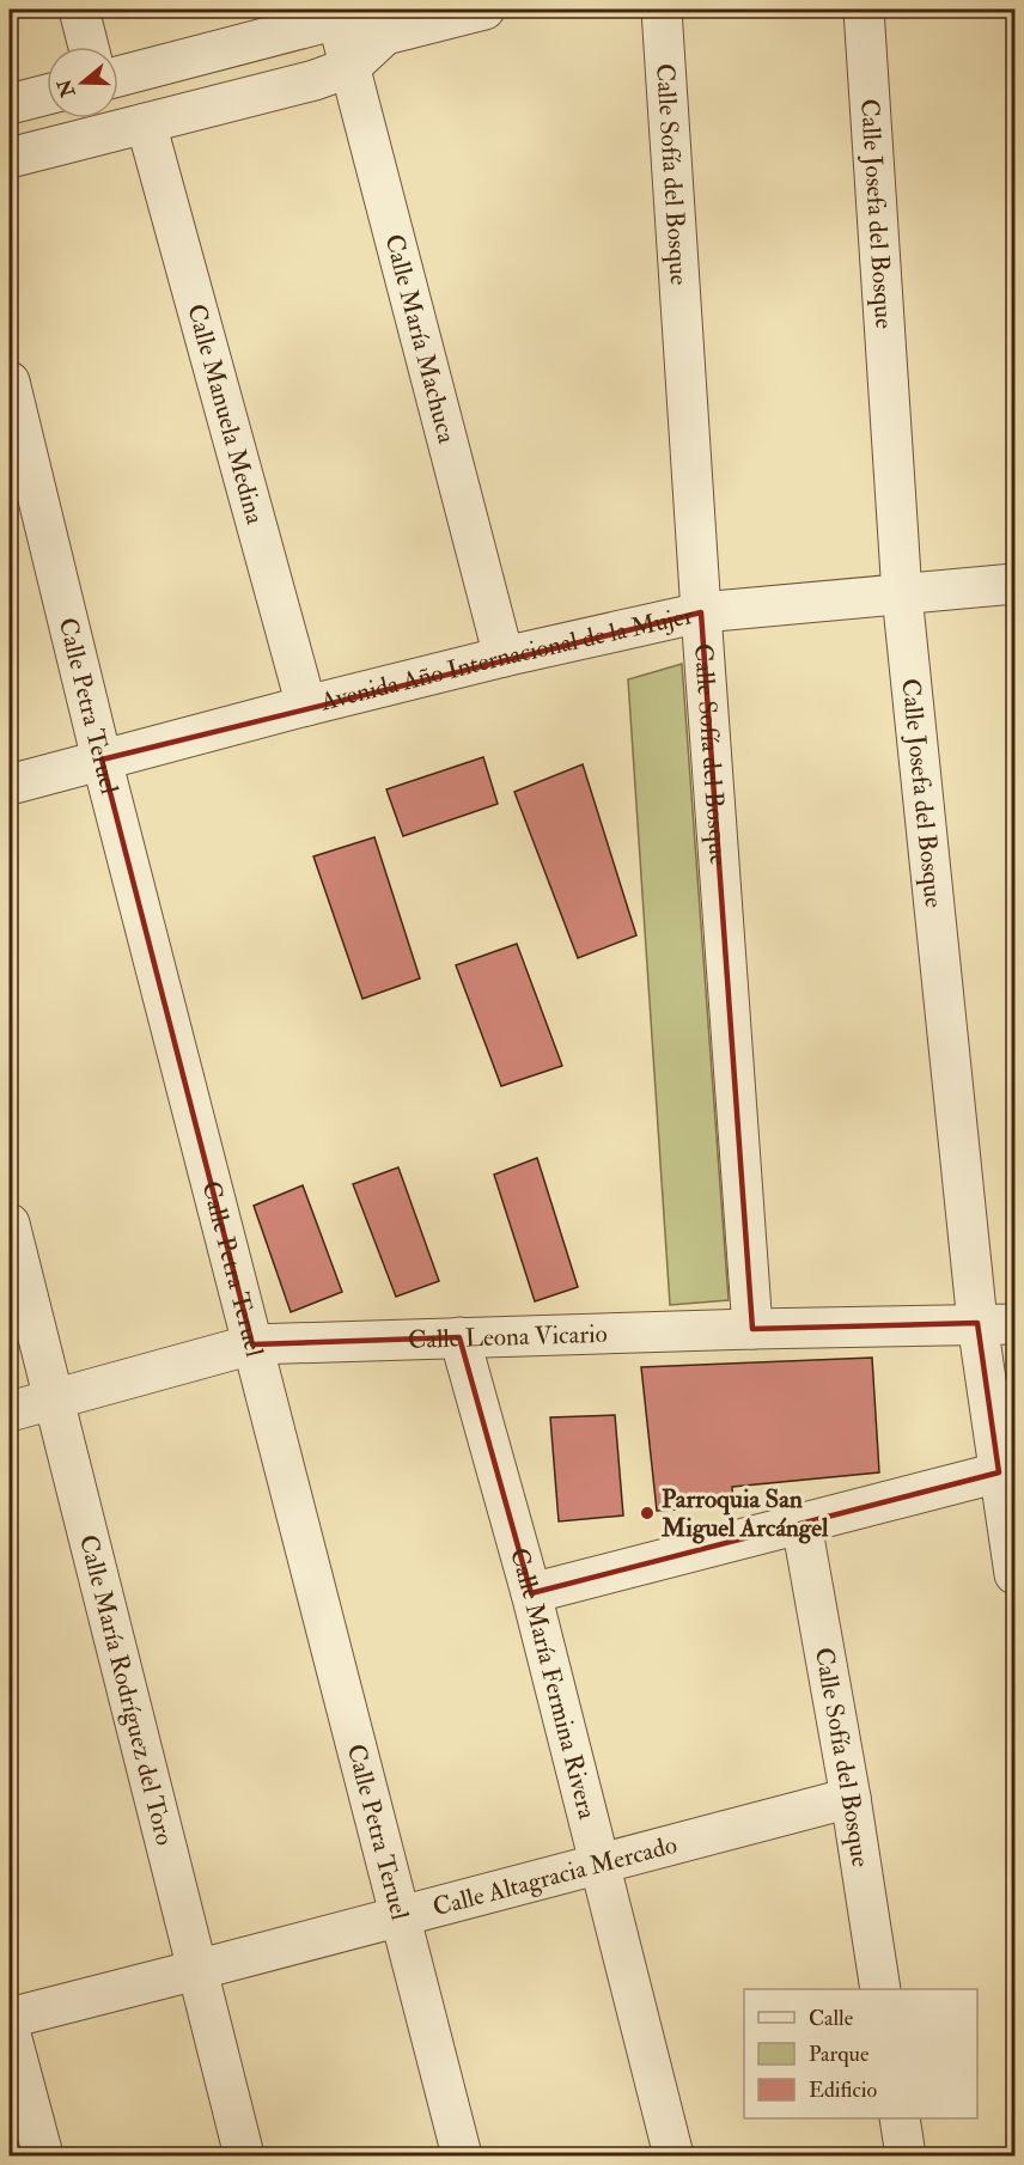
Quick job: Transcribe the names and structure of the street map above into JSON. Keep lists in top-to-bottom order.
{
  "streets": {
    "street": [
      "Calle Sofía del Bosque",
      "Calle Josefa del Bosque",
      "Calle María Machuca",
      "Calle Manuela Medina",
      "Avenida Año Internacional de la Mujer",
      "Calle Petra Teruel",
      "Calle Leona Vicario",
      "Calle María Fermina Rivera",
      "Calle María Rodríguez del Toro",
      "Calle Altagracia Mercado"
    ]
  },
  "crossings": [
    ["Calle Sofía del Bosque", "Avenida Año Internacional de la Mujer"],
    ["Calle Sofía del Bosque", "Calle Leona Vicario"],
    ["Calle Sofía del Bosque", "Calle Altagracia Mercado"],
    ["Calle Josefa del Bosque", "Avenida Año Internacional de la Mujer"],
    ["Calle Josefa del Bosque", "Calle Leona Vicario"],
    ["Calle María Machuca", "Avenida Año Internacional de la Mujer"],
    ["Calle Manuela Medina", "Avenida Año Internacional de la Mujer"],
    ["Avenida Año Internacional de la Mujer", "Calle Petra Teruel"],
    ["Calle Petra Teruel", "Calle Leona Vicario"],
    ["Calle Petra Teruel", "Calle Altagracia Mercado"],
    ["Calle Leona Vicario", "Calle María Fermina Rivera"],
    ["Calle Leona Vicario", "Calle María Rodríguez del Toro"],
    ["Calle María Fermina Rivera", "Calle Altagracia Mercado"],
    ["Calle María Rodríguez del Toro", "Calle Altagracia Mercado"]
  ],
  "places": ["Parroquia San Miguel Arcángel"],
  "legend": ["Calle", "Parque", "Edificio"],
  "north": "left"
}
